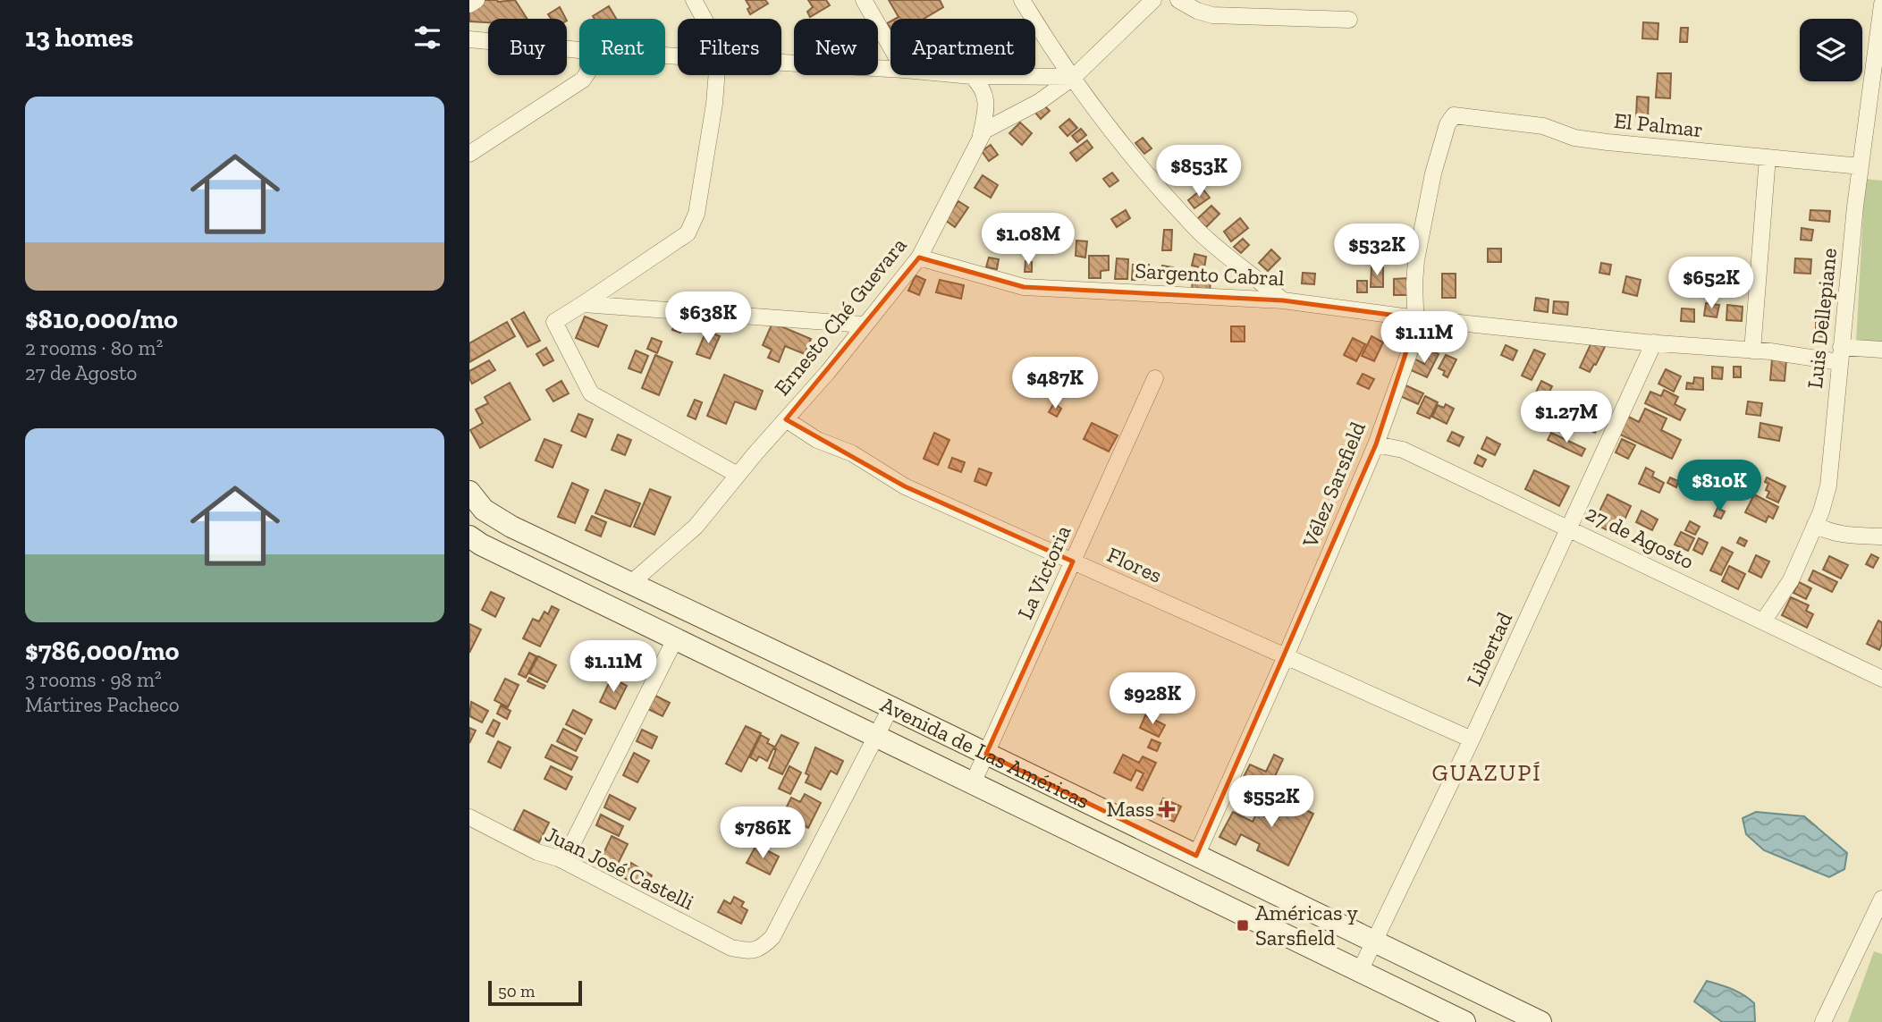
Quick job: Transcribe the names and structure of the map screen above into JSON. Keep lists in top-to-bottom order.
{
  "streets": {
    "main road": ["Avenida de Las Américas"],
    "street": [
      "El Palmar",
      "Sargento Cabral",
      "Ernesto Ché Guevara",
      "Luis Dellepiane",
      "Vélez Sarsfield",
      "27 de Agosto",
      "Flores",
      "La Victoria",
      "Libertad",
      "Juan José Castelli"
    ]
  },
  "crossings": [
    ["El Palmar", "Luis Dellepiane"],
    ["El Palmar", "Vélez Sarsfield"],
    ["Sargento Cabral", "Ernesto Ché Guevara"],
    ["Sargento Cabral", "Luis Dellepiane"],
    ["Sargento Cabral", "Vélez Sarsfield"],
    ["Sargento Cabral", "Libertad"],
    ["Ernesto Ché Guevara", "Flores"],
    ["Ernesto Ché Guevara", "Avenida de Las Américas"],
    ["Luis Dellepiane", "27 de Agosto"],
    ["Vélez Sarsfield", "27 de Agosto"],
    ["Vélez Sarsfield", "Flores"],
    ["Vélez Sarsfield", "Avenida de Las Américas"],
    ["27 de Agosto", "Libertad"],
    ["Flores", "La Victoria"],
    ["Flores", "Libertad"],
    ["La Victoria", "Avenida de Las Américas"],
    ["Libertad", "Avenida de Las Américas"],
    ["Avenida de Las Américas", "Juan José Castelli"]
  ],
  "districts": ["GUAZUPÍ"],
  "places": {
    "health": ["Mass"],
    "transit": ["Américas y Sarsfield"]
  },
  "scale_bar": "50 m",
  "page": {
    "heading": "13 homes",
    "chip": [
      "Buy",
      "Rent",
      "Filters",
      "New",
      "Apartment"
    ],
    "list": [
      {
        "name": "$810,000/mo",
        "note": "2 rooms · 80 m² · 27 de Agosto"
      },
      {
        "name": "$786,000/mo",
        "note": "3 rooms · 98 m² · Mártires Pacheco"
      }
    ],
    "price": [
      "$853K",
      "$1.08M",
      "$532K",
      "$652K",
      "$638K",
      "$1.11M",
      "$487K",
      "$1.27M",
      "$810K",
      "$1.11M",
      "$928K",
      "$552K",
      "$786K"
    ],
    "scale": "50 m"
  }
}
